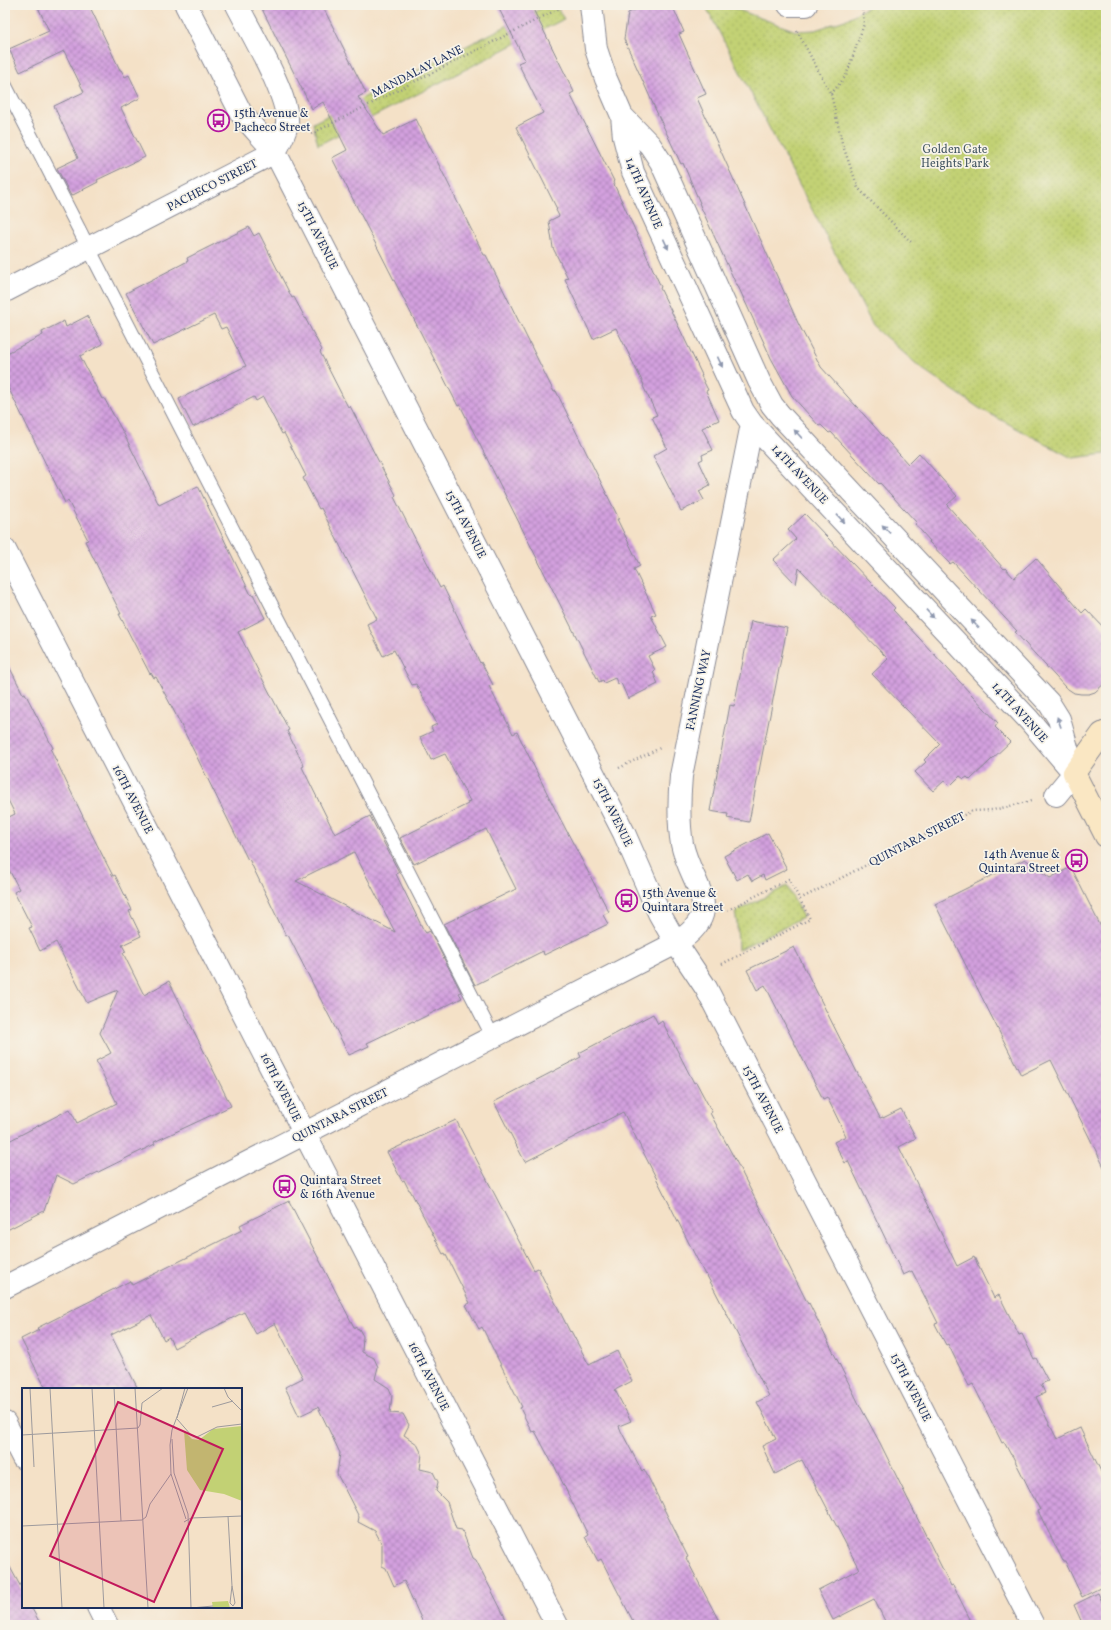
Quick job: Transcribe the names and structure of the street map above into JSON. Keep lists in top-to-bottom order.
{
  "streets": {
    "street": [
      "PACHECO STREET",
      "14TH AVENUE",
      "15TH AVENUE",
      "FANNING WAY",
      "16TH AVENUE",
      "QUINTARA STREET"
    ],
    "path": ["MANDALAY LANE"]
  },
  "crossings": [
    ["PACHECO STREET", "15TH AVENUE"],
    ["14TH AVENUE", "FANNING WAY"],
    ["15TH AVENUE", "QUINTARA STREET"],
    ["16TH AVENUE", "QUINTARA STREET"]
  ],
  "parks": ["Golden Gate Heights Park"],
  "places": {
    "bus stop": [
      "15th Avenue & Pacheco Street",
      "14th Avenue & Quintara Street",
      "15th Avenue & Quintara Street",
      "Quintara Street & 16th Avenue"
    ]
  }
}
